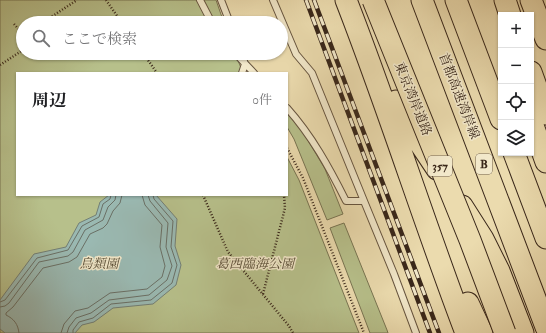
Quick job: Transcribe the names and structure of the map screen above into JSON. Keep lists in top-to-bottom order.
{
  "streets": {
    "highway": [
      "首都高速湾岸線",
      "東京湾岸道路",
      "B",
      "357"
    ]
  },
  "parks": ["鳥類園", "葛西臨海公園"],
  "page": {
    "map_buttons": ["+", "−"],
    "search": "ここで検索",
    "heading": ["周辺", "0件"]
  }
}
